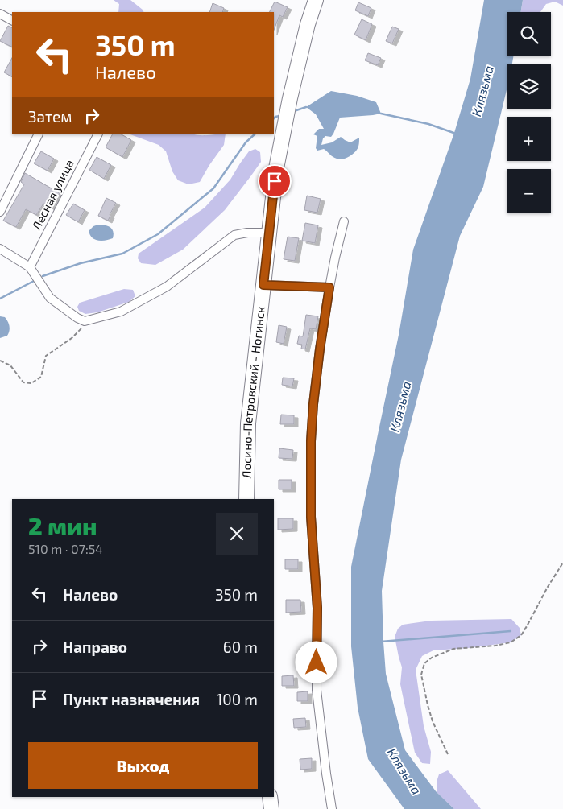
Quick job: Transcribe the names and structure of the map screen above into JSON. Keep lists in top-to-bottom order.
{
  "streets": {
    "highway": ["Лосино-Петровский - Ногинск"],
    "street": ["Лесная улица"]
  },
  "water": ["Клязьма"],
  "page": {
    "map_buttons": ["+", "−"],
    "turn": ["350 m", "Налево"],
    "then": "Затем",
    "heading": ["2 мин", "510 m · 07:54"],
    "list": [
      {
        "name": "Налево",
        "value": "350 m"
      },
      {
        "name": "Направо",
        "value": "60 m"
      },
      {
        "name": "Пункт назначения",
        "value": "100 m"
      }
    ],
    "buttons": "Выход"
  }
}
